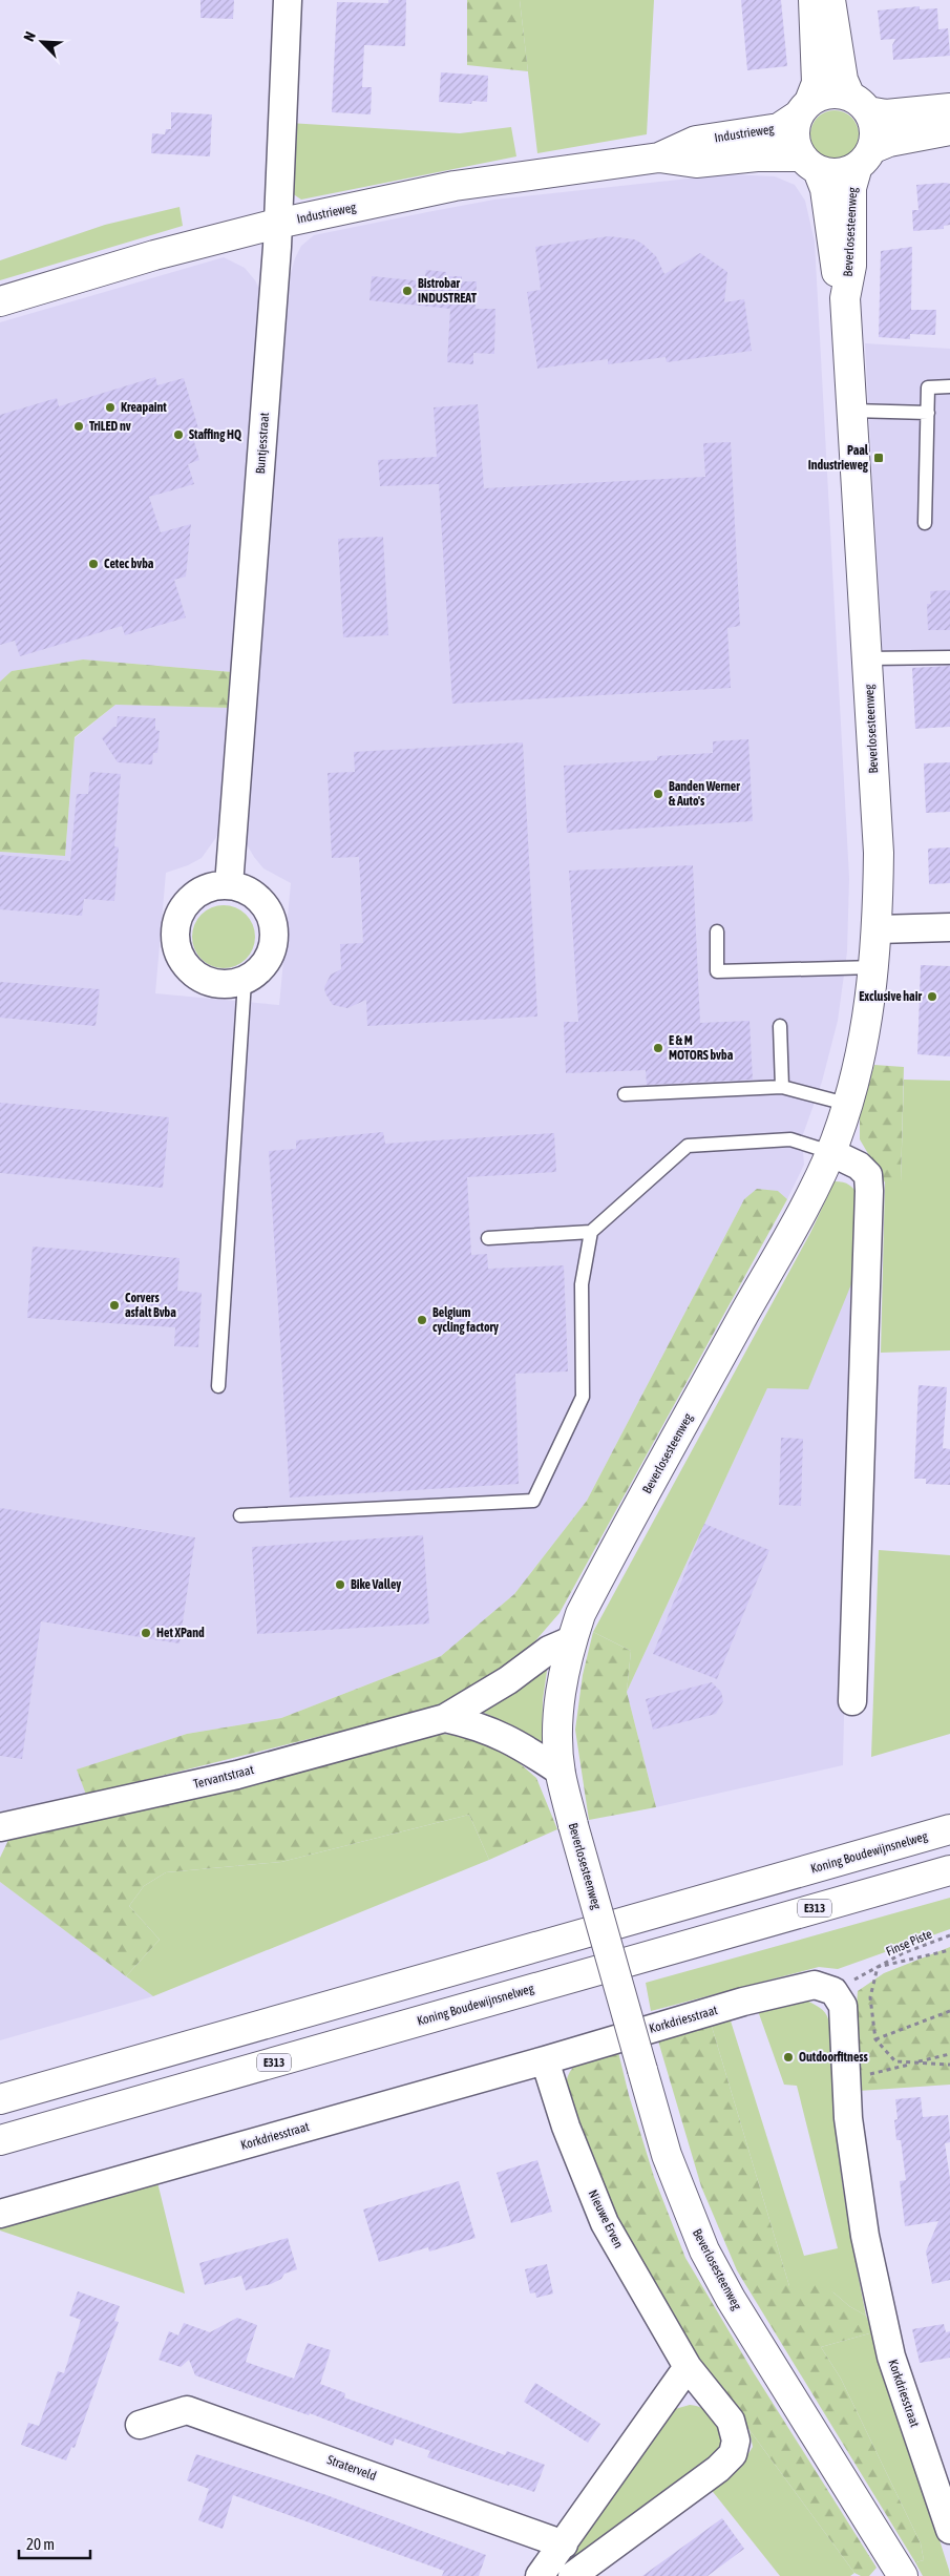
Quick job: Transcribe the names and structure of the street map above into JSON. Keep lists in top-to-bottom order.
{
  "streets": {
    "main road": [
      "Industrieweg",
      "Beverlosesteenweg",
      "Koning Boudewijnsnelweg",
      "E313"
    ],
    "street": [
      "Buntjesstraat",
      "Tervantstraat",
      "Korkdriesstraat",
      "Nieuwe Erven",
      "Straterveld"
    ],
    "path": ["Finse Piste"]
  },
  "crossings": [
    ["Industrieweg", "Beverlosesteenweg"],
    ["Industrieweg", "Buntjesstraat"],
    ["Beverlosesteenweg", "Tervantstraat"],
    ["Korkdriesstraat", "Nieuwe Erven"]
  ],
  "places": {
    "other": [
      "Bistrobar INDUSTREAT",
      "Kreapaint",
      "TriLED nv",
      "Staffing HQ",
      "Cetec bvba",
      "Banden Werner & Auto's",
      "Exclusive hair",
      "E & M MOTORS bvba",
      "Corvers asfalt Bvba",
      "Belgium cycling factory",
      "Bike Valley",
      "Het XPand",
      "Outdoorfitness"
    ],
    "transit": ["Paal Industrieweg"]
  },
  "scale_bar": "20 m",
  "north": "top left"
}
